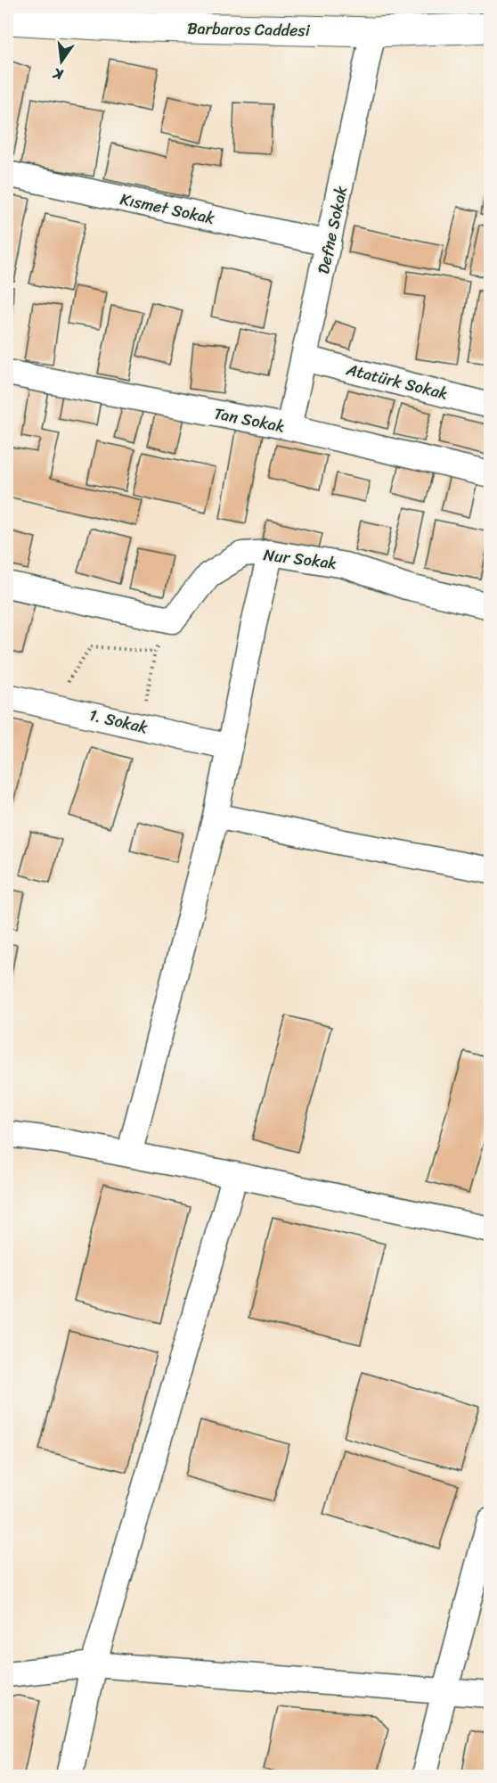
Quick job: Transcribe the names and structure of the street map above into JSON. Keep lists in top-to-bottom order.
{
  "streets": {
    "street": [
      "Barbaros Caddesi",
      "Kısmet Sokak",
      "Defne Sokak",
      "Atatürk Sokak",
      "Tan Sokak",
      "Nur Sokak",
      "1. Sokak"
    ]
  },
  "crossings": [
    ["Barbaros Caddesi", "Defne Sokak"],
    ["Kısmet Sokak", "Defne Sokak"],
    ["Defne Sokak", "Atatürk Sokak"],
    ["Defne Sokak", "Tan Sokak"]
  ],
  "north": "bottom"
}
